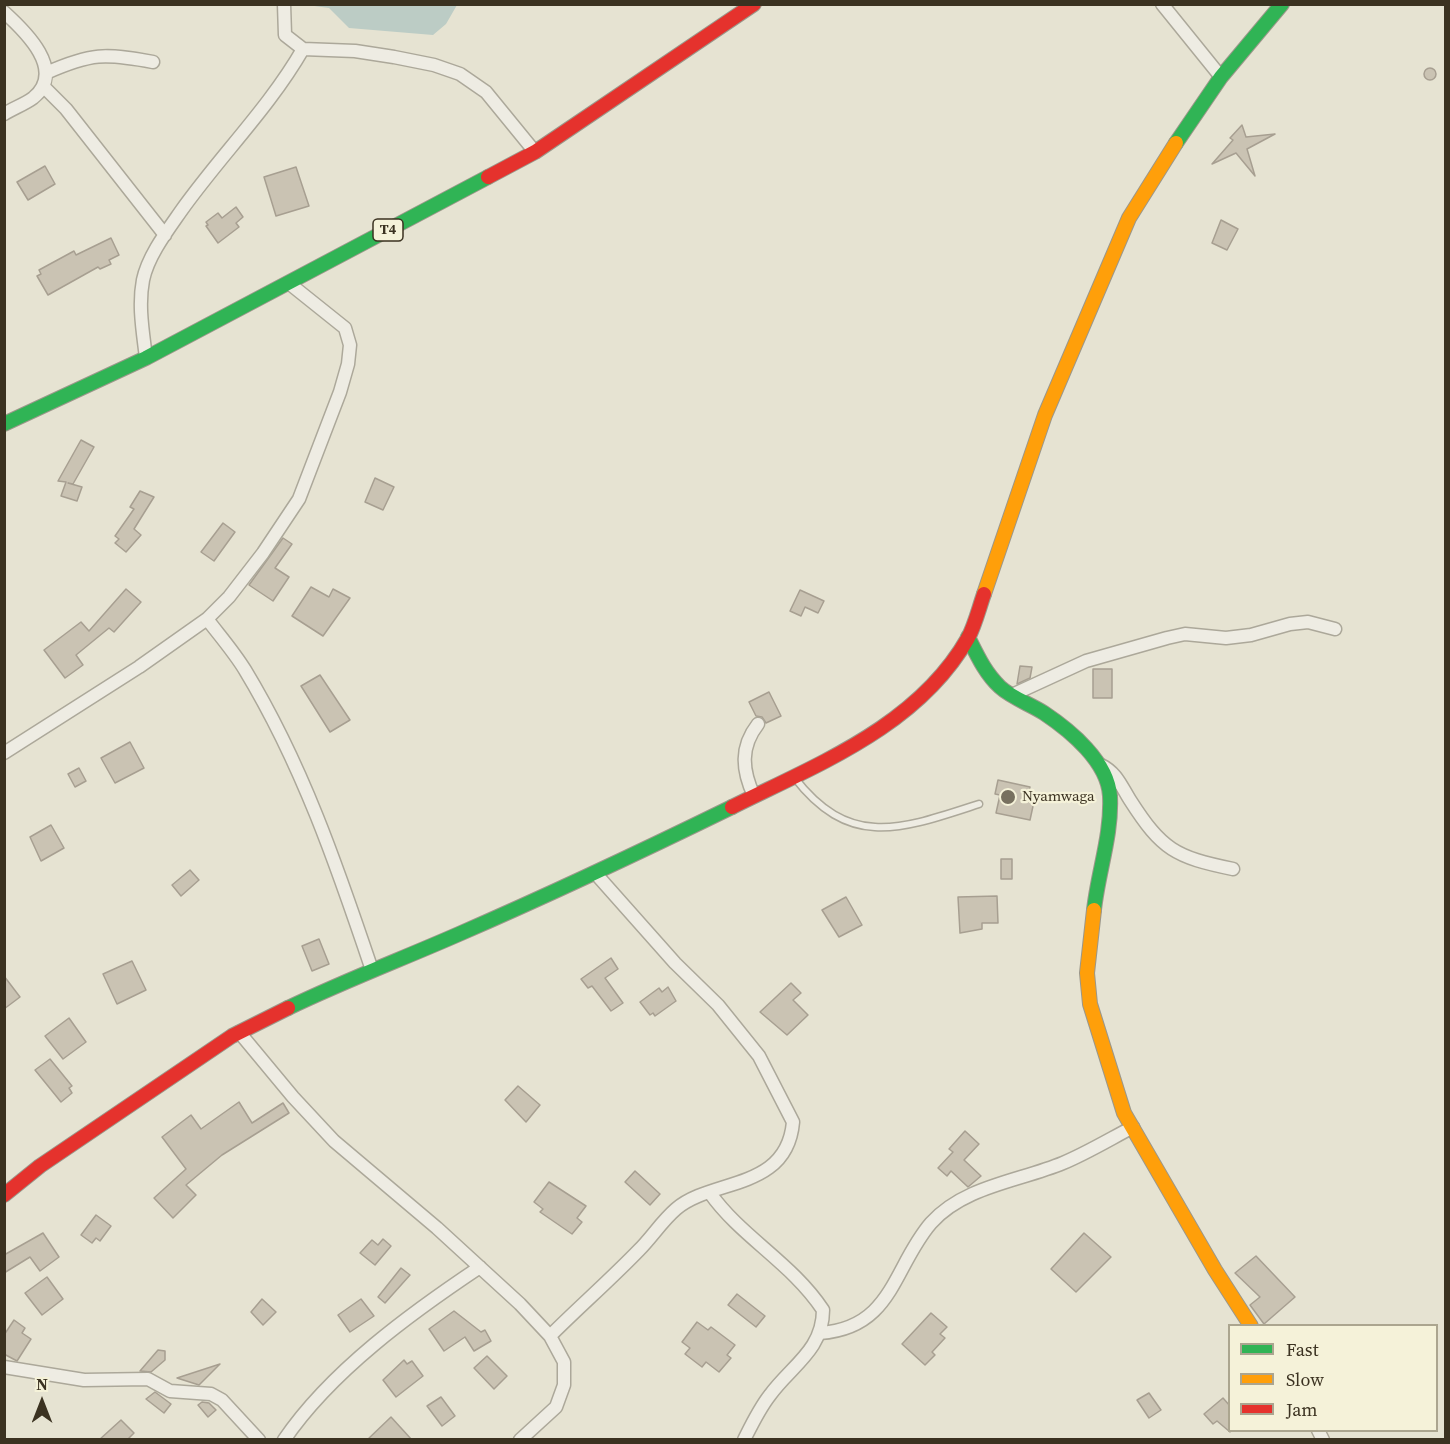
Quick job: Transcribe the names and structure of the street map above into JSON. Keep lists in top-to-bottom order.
{
  "streets": {
    "main road": ["T4"]
  },
  "places": ["Nyamwaga"],
  "legend": ["Fast", "Slow", "Jam"],
  "north": "top"
}
